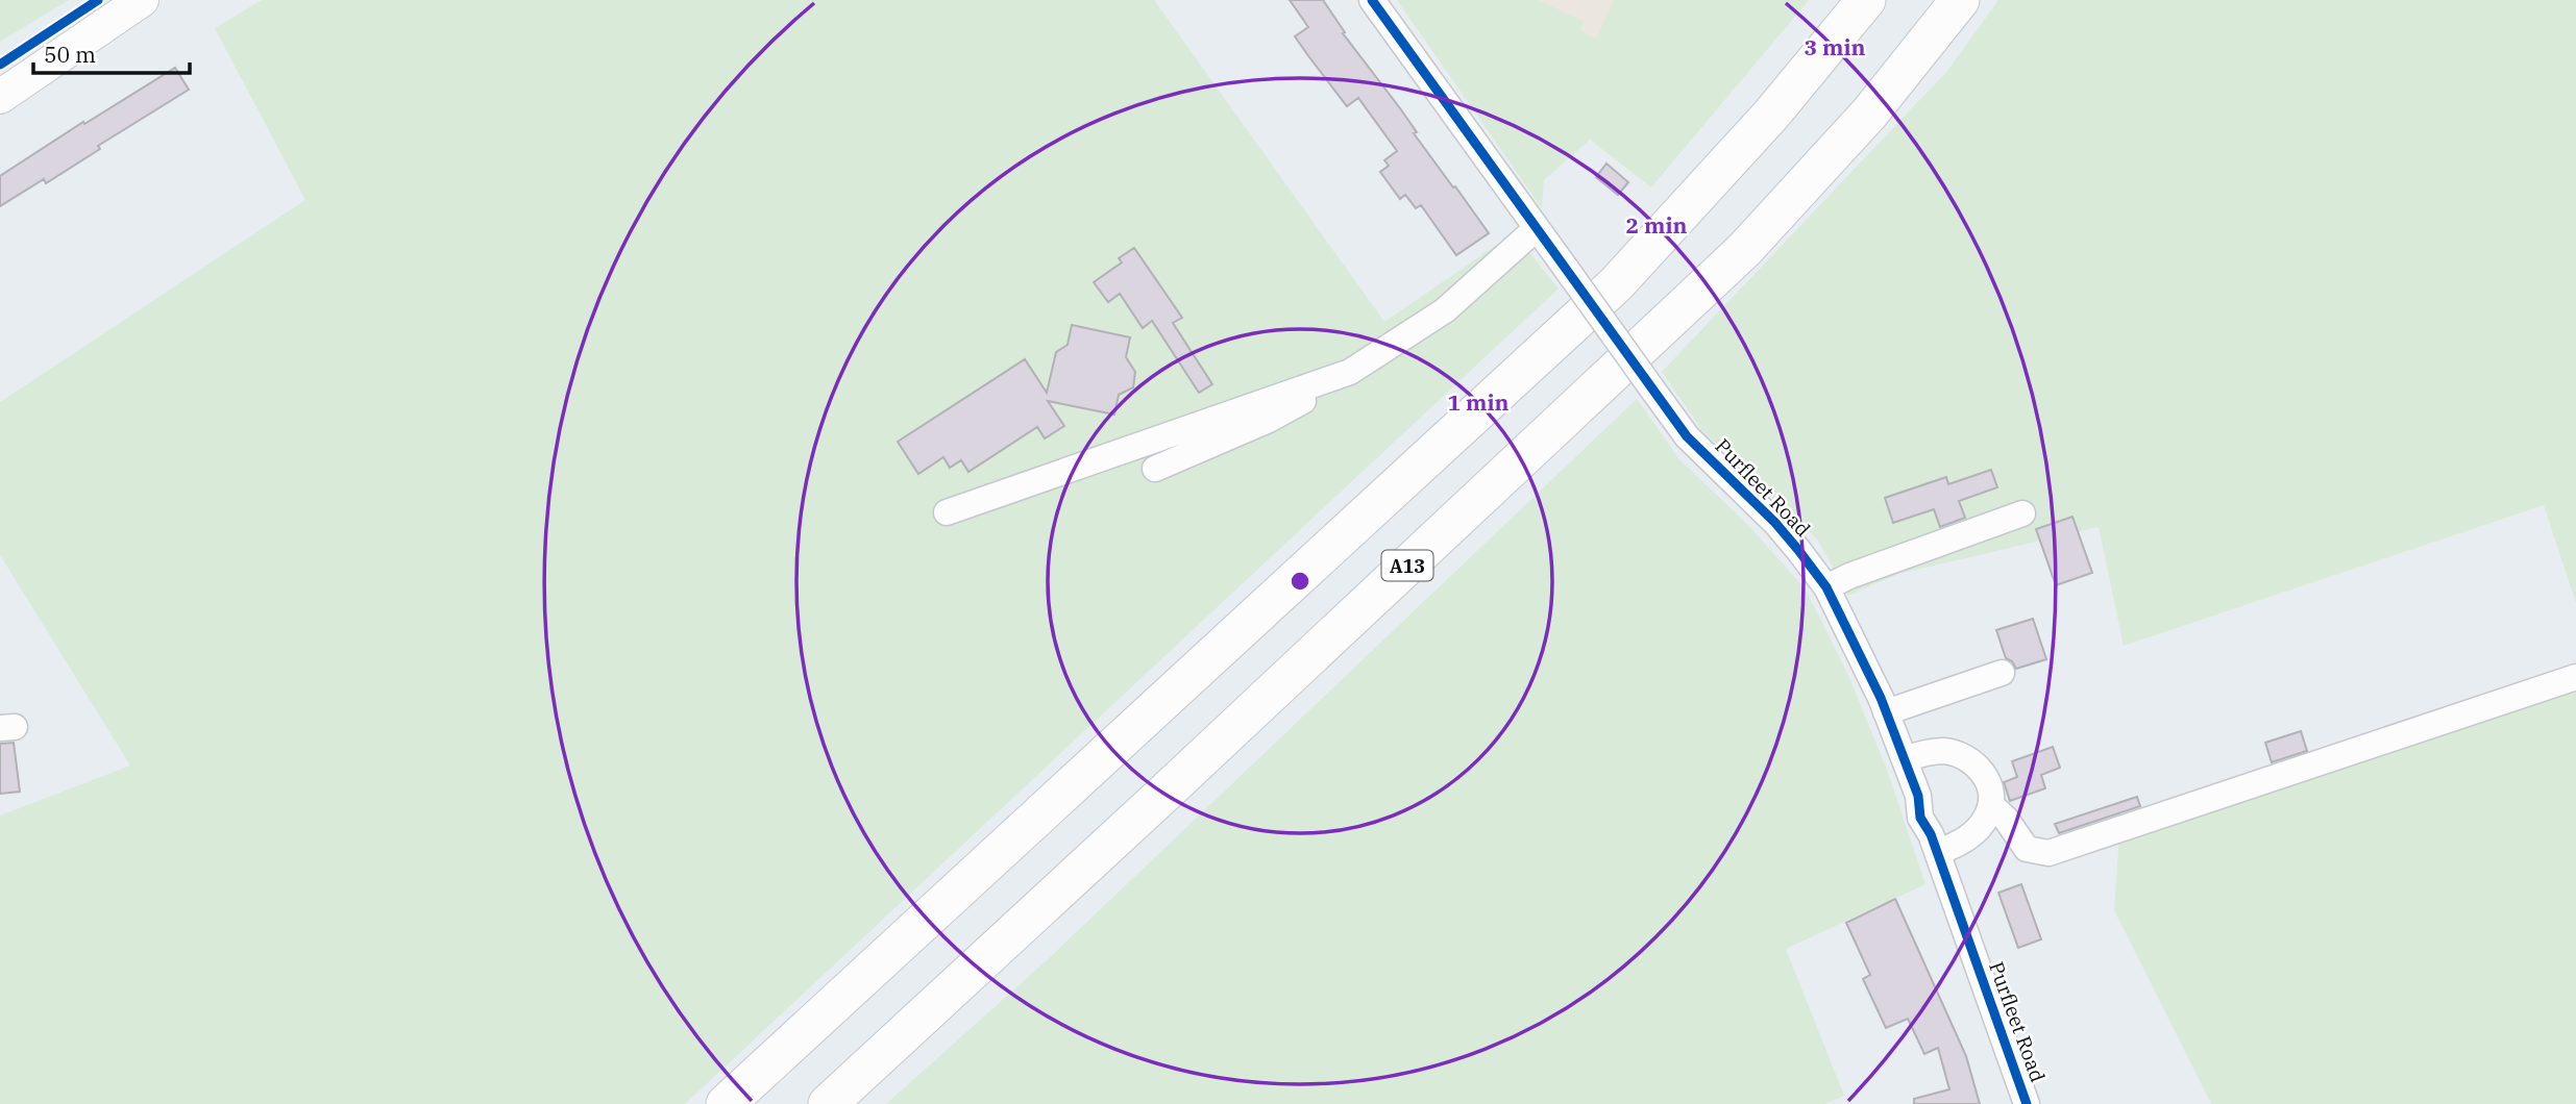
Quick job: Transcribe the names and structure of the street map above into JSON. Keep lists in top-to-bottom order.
{
  "streets": {
    "highway": ["A13"],
    "street": ["Purfleet Road"]
  },
  "scale_bar": "50 m",
  "rings": ["3 min", "2 min", "1 min"]
}
